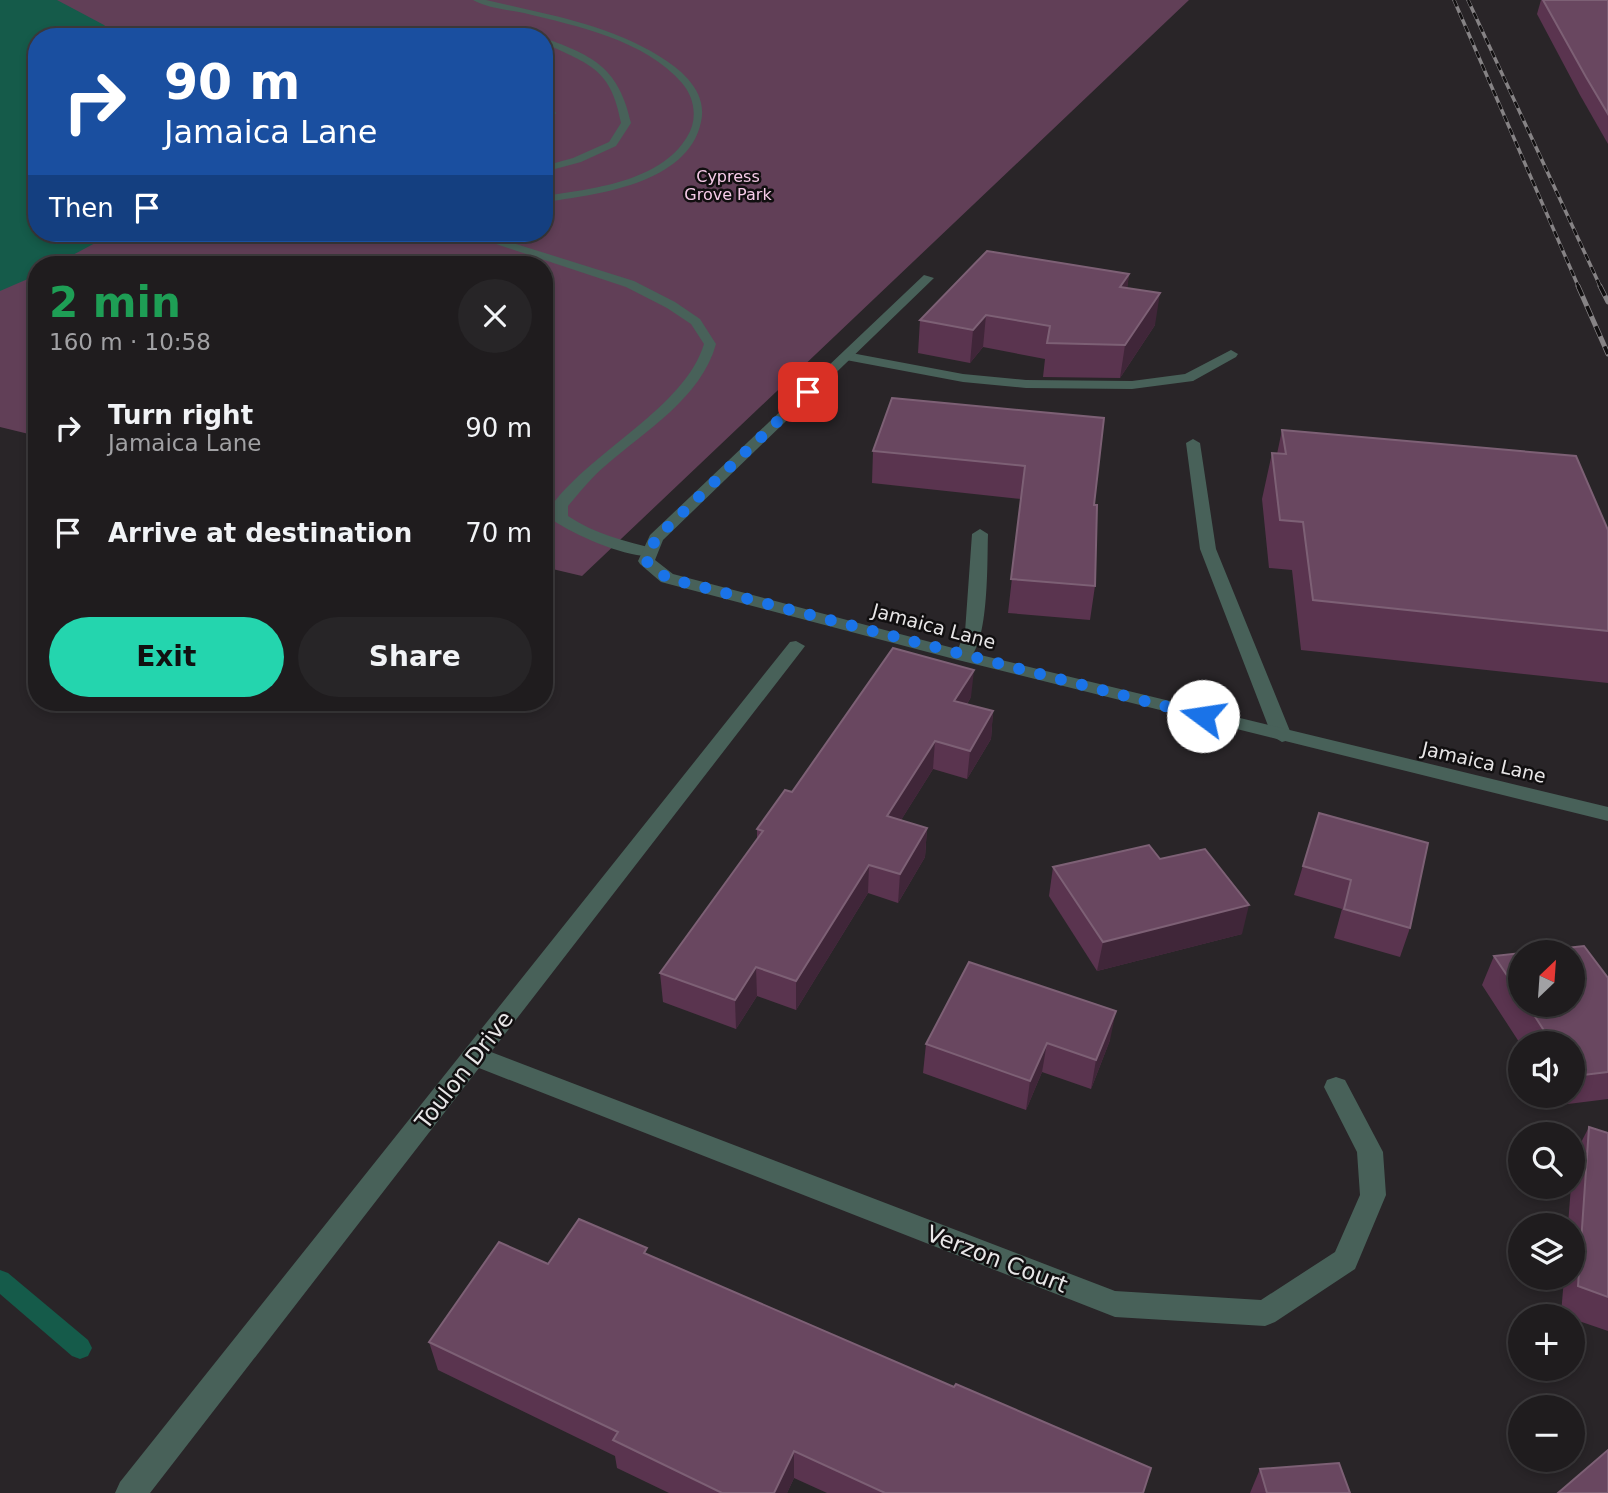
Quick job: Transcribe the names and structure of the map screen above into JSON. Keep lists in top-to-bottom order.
{
  "streets": {
    "street": ["Jamaica Lane", "Toulon Drive", "Verzon Court"]
  },
  "crossings": [
    ["Toulon Drive", "Verzon Court"]
  ],
  "parks": ["Cypress Grove Park"],
  "north": "top right",
  "page": {
    "turn": ["90 m", "Jamaica Lane"],
    "then": "Then",
    "heading": ["2 min", "160 m · 10:58"],
    "list": [
      {
        "name": "Turn right",
        "note": "Jamaica Lane",
        "value": "90 m"
      },
      {
        "name": "Arrive at destination",
        "value": "70 m"
      }
    ],
    "buttons": ["Exit", "Share"],
    "map_buttons": ["+", "−"]
  }
}
